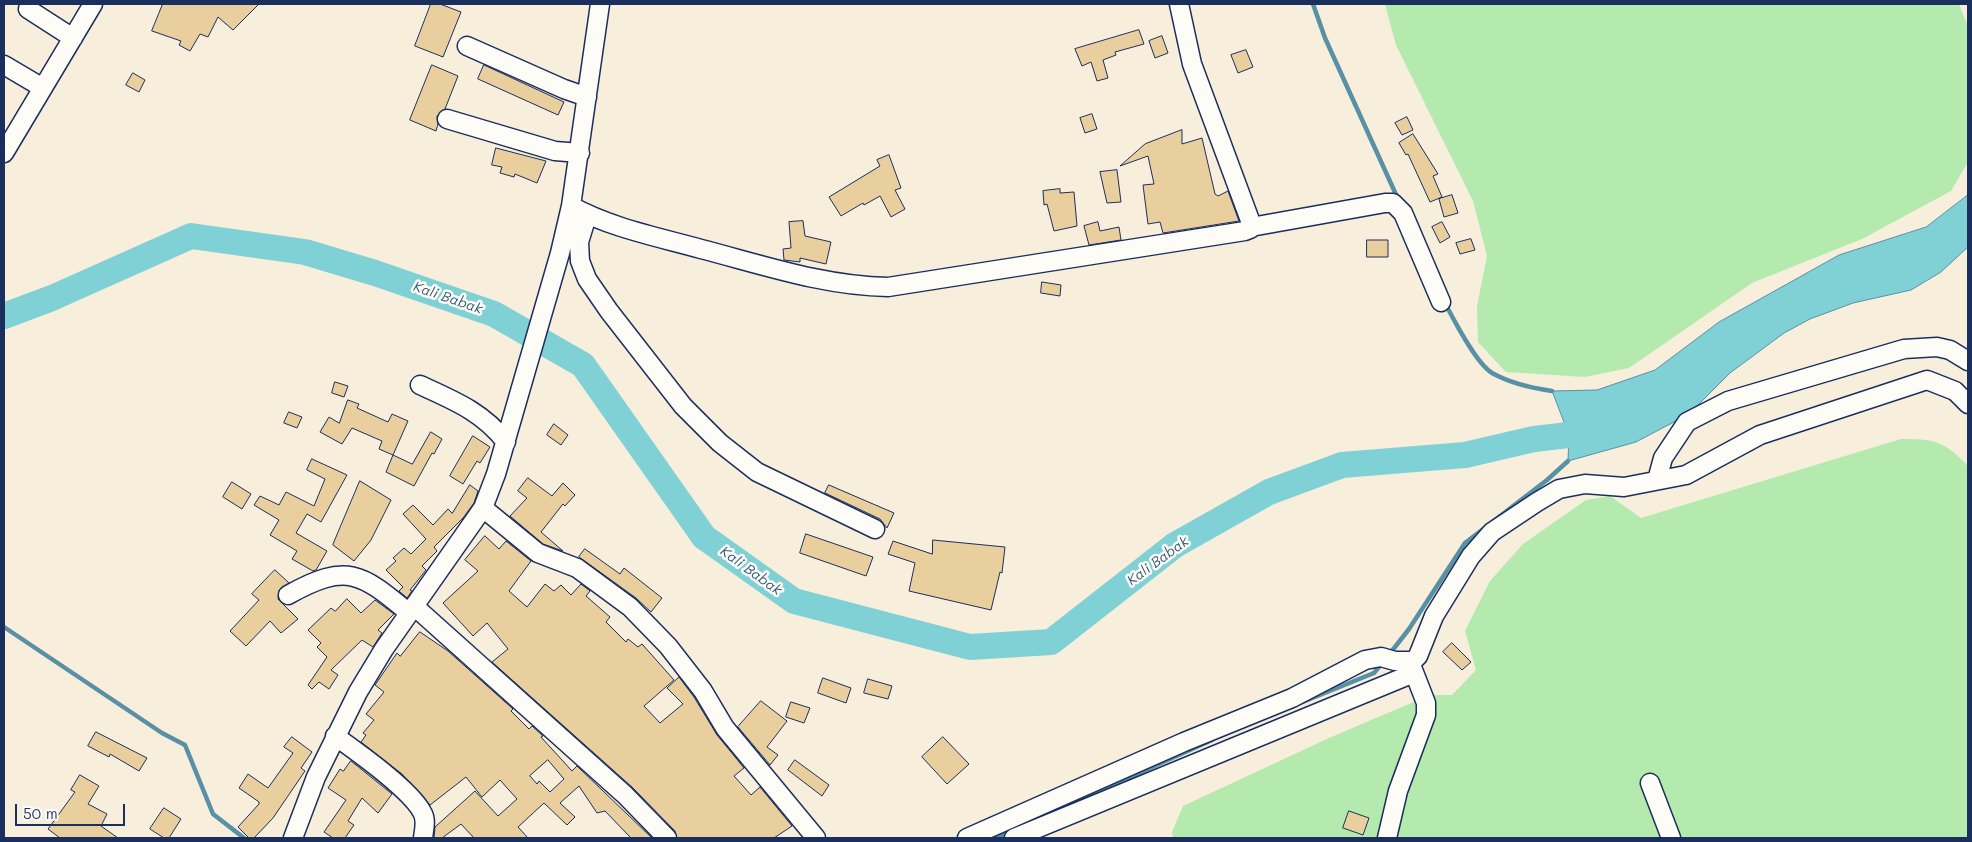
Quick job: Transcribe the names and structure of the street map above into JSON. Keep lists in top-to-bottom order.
{
  "water": ["Kali Babak"],
  "scale_bar": "50 m"
}
